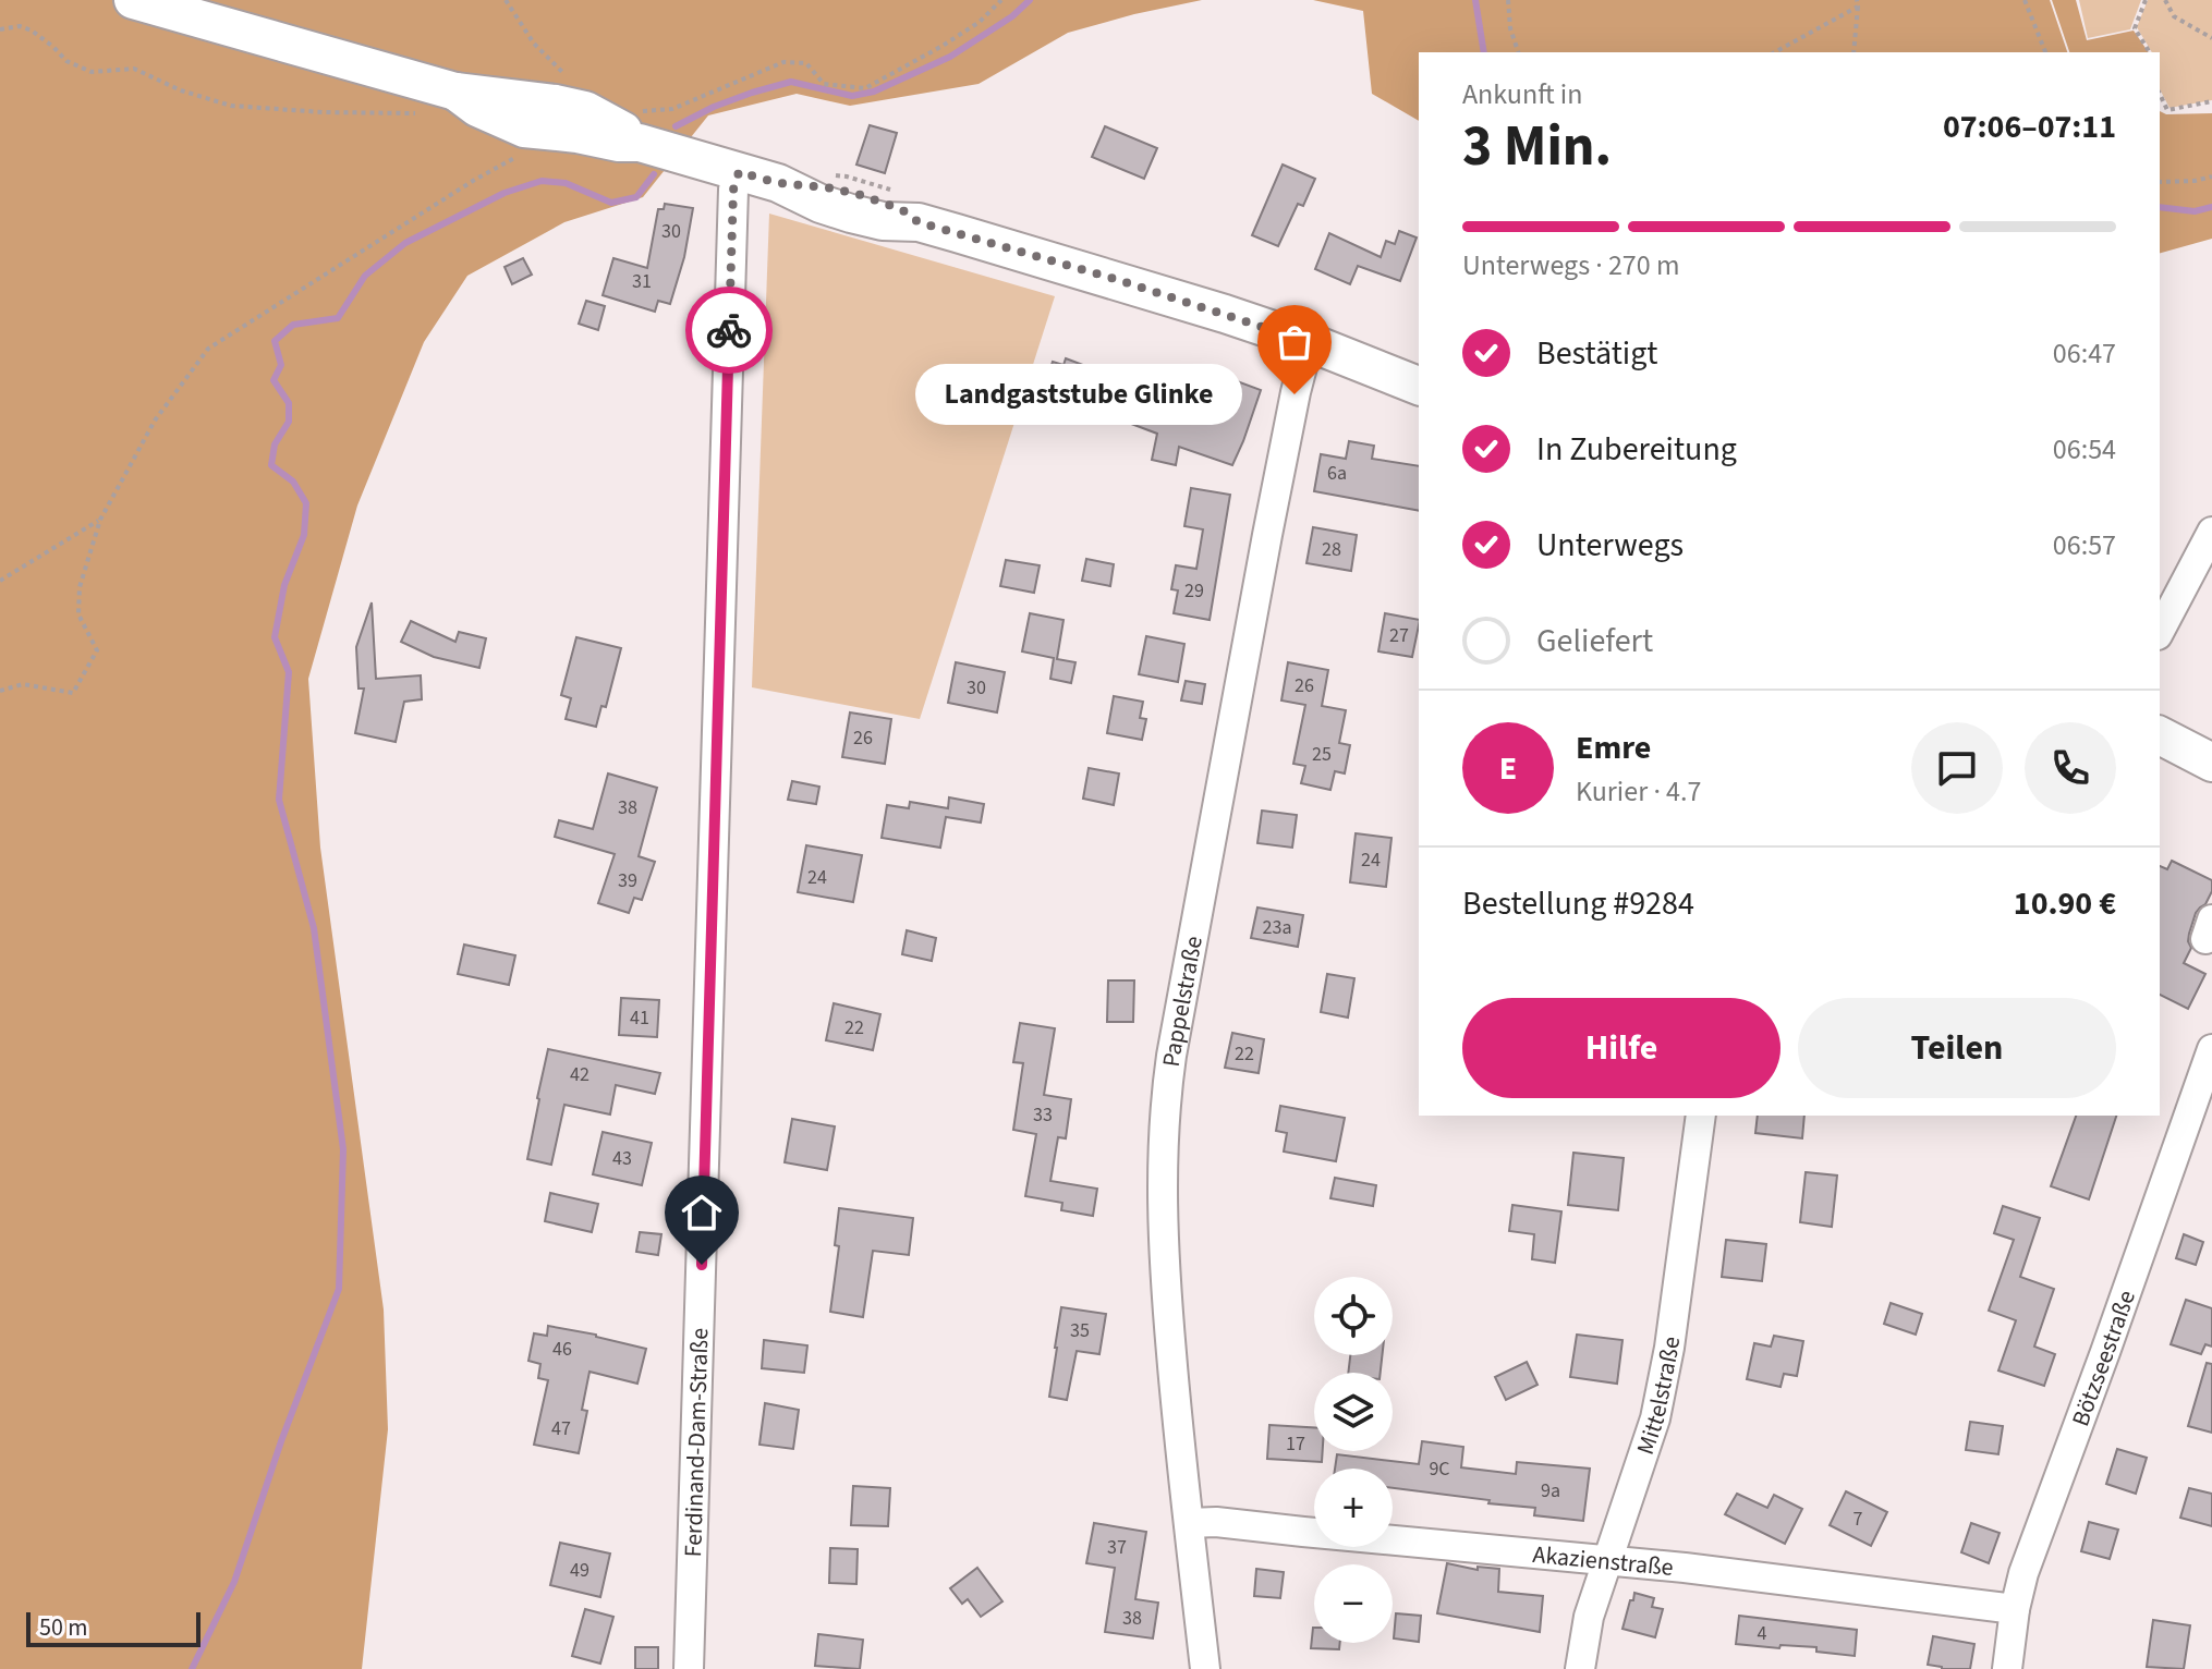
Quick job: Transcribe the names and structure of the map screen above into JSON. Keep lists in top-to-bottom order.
{
  "streets": {
    "street": [
      "Pappelstraße",
      "Bötzseestraße",
      "Mittelstraße",
      "Ferdinand-Dam-Straße",
      "Akazienstraße"
    ]
  },
  "crossings": [
    ["Pappelstraße", "Akazienstraße"],
    ["Bötzseestraße", "Akazienstraße"],
    ["Mittelstraße", "Akazienstraße"]
  ],
  "places": ["Landgaststube Glinke"],
  "house_numbers": [
    "30",
    "31",
    "6a",
    "28",
    "29",
    "27",
    "26",
    "30",
    "26",
    "25",
    "38",
    "24",
    "24",
    "39",
    "23a",
    "41",
    "22",
    "22",
    "42",
    "33",
    "43",
    "35",
    "46",
    "47",
    "17",
    "9C",
    "9a",
    "7",
    "37",
    "49",
    "38",
    "4"
  ],
  "scale_bar": "50 m",
  "page": {
    "heading": ["3 Min.", "Ankunft in", "07:06–07:11"],
    "panel": [
      "Emre",
      "Kurier · 4.7",
      "Bestellung #9284",
      "10.90 €"
    ],
    "bar": "Unterwegs · 270 m",
    "list": [
      ["Bestätigt", "06:47"],
      ["In Zubereitung", "06:54"],
      ["Unterwegs", "06:57"],
      "Geliefert"
    ],
    "bubble": "Landgaststube Glinke",
    "round": "E",
    "buttons": ["Hilfe", "Teilen"],
    "map_buttons": ["+", "−"],
    "scale": "50 m"
  }
}
